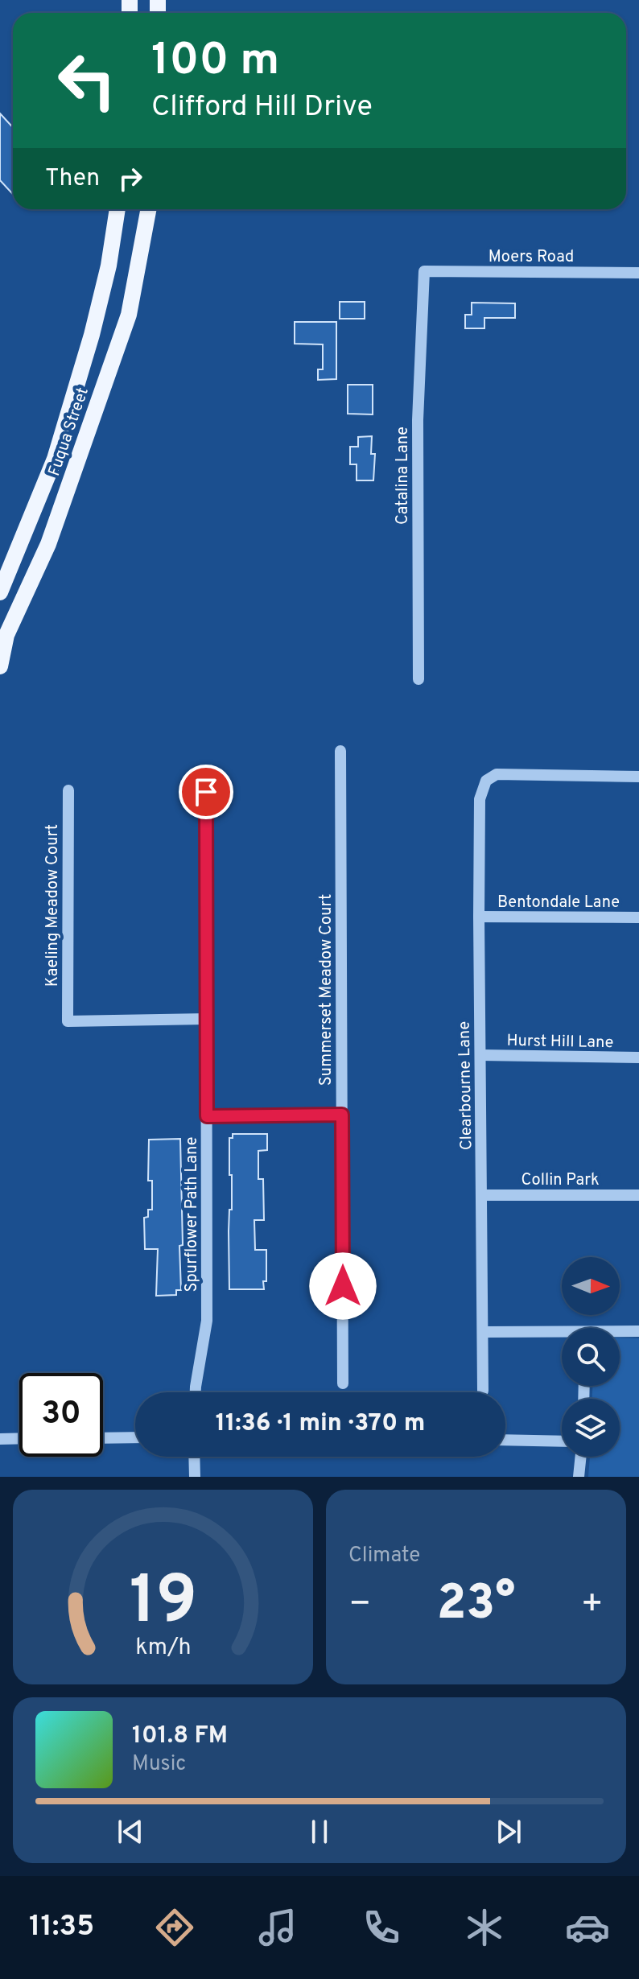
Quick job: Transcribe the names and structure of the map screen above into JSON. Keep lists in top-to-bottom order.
{
  "streets": {
    "main road": ["Fuqua Street"],
    "street": [
      "Moers Road",
      "Catalina Lane",
      "Bentondale Lane",
      "Kaeling Meadow Court",
      "Summerset Meadow Court",
      "Hurst Hill Lane",
      "Clearbourne Lane",
      "Collin Park",
      "Spurflower Path Lane"
    ]
  },
  "crossings": [
    ["Moers Road", "Catalina Lane"],
    ["Bentondale Lane", "Clearbourne Lane"],
    ["Kaeling Meadow Court", "Spurflower Path Lane"],
    ["Hurst Hill Lane", "Clearbourne Lane"],
    ["Clearbourne Lane", "Collin Park"]
  ],
  "north": "right",
  "page": {
    "turn": ["100 m", "Clifford Hill Drive"],
    "then": "Then",
    "limit": "30",
    "trip": "11:36 · 1 min · 370 m",
    "tile": "Climate",
    "heat": ["−", "23°", "+"],
    "song": ["101.8 FM", "Music"],
    "tabs": "11:35",
    "gauge": ["19", "km/h"]
  }
}
